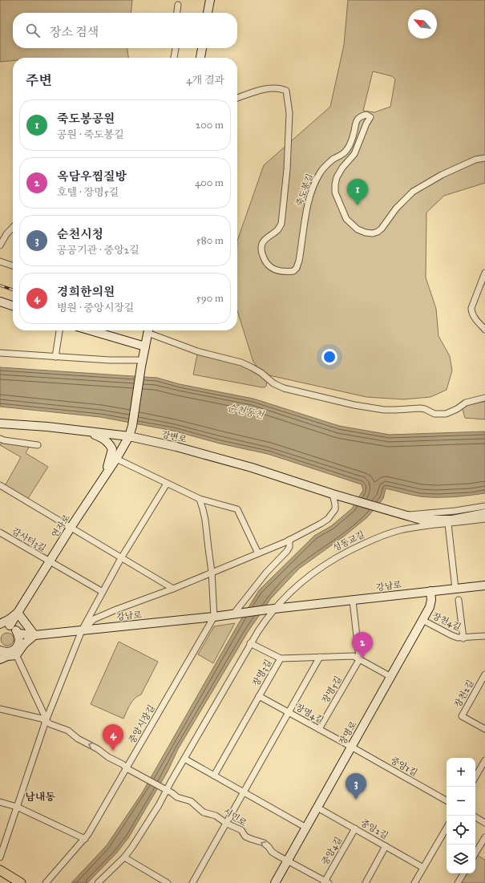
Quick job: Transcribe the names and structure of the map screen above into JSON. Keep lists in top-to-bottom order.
{
  "streets": {
    "main road": [
      "강변로",
      "연자로",
      "강남로",
      "장명로"
    ],
    "street": [
      "죽도봉길",
      "감사터3길",
      "성동교길",
      "장천4길",
      "장명3길",
      "장명5길",
      "장천2길",
      "장명4길",
      "중앙시장길",
      "중앙1길",
      "시민로",
      "중앙2길",
      "중앙4길"
    ]
  },
  "crossings": [
    ["강변로", "연자로"],
    ["연자로", "감사터3길"],
    ["성동교길", "강남로"],
    ["성동교길", "시민로"],
    ["강남로", "중앙시장길"],
    ["강남로", "장명로"],
    ["장천4길", "장명로"],
    ["장명3길", "장명4길"],
    ["장명5길", "장명4길"],
    ["장명4길", "장명로"],
    ["장명4길", "중앙1길"],
    ["중앙시장길", "시민로"],
    ["장명로", "중앙1길"],
    ["장명로", "시민로"],
    ["장명로", "중앙2길"],
    ["시민로", "중앙4길"],
    ["중앙2길", "중앙4길"]
  ],
  "districts": ["남내동"],
  "water": ["순천동천"],
  "north": "top left",
  "page": {
    "search": "장소 검색",
    "heading": ["주변", "4개 결과"],
    "list": [
      {
        "mark": "1",
        "name": "죽도봉공원",
        "note": "공원 · 죽도봉길",
        "value": "200 m"
      },
      {
        "mark": "2",
        "name": "옥담우찜질방",
        "note": "호텔 · 장명5길",
        "value": "400 m"
      },
      {
        "mark": "3",
        "name": "순천시청",
        "note": "공공기관 · 중앙2길",
        "value": "580 m"
      },
      {
        "mark": "4",
        "name": "경희한의원",
        "note": "병원 · 중앙시장길",
        "value": "590 m"
      }
    ],
    "pins": [
      "1",
      "2",
      "4",
      "3"
    ],
    "map_buttons": ["+", "−"]
  }
}
